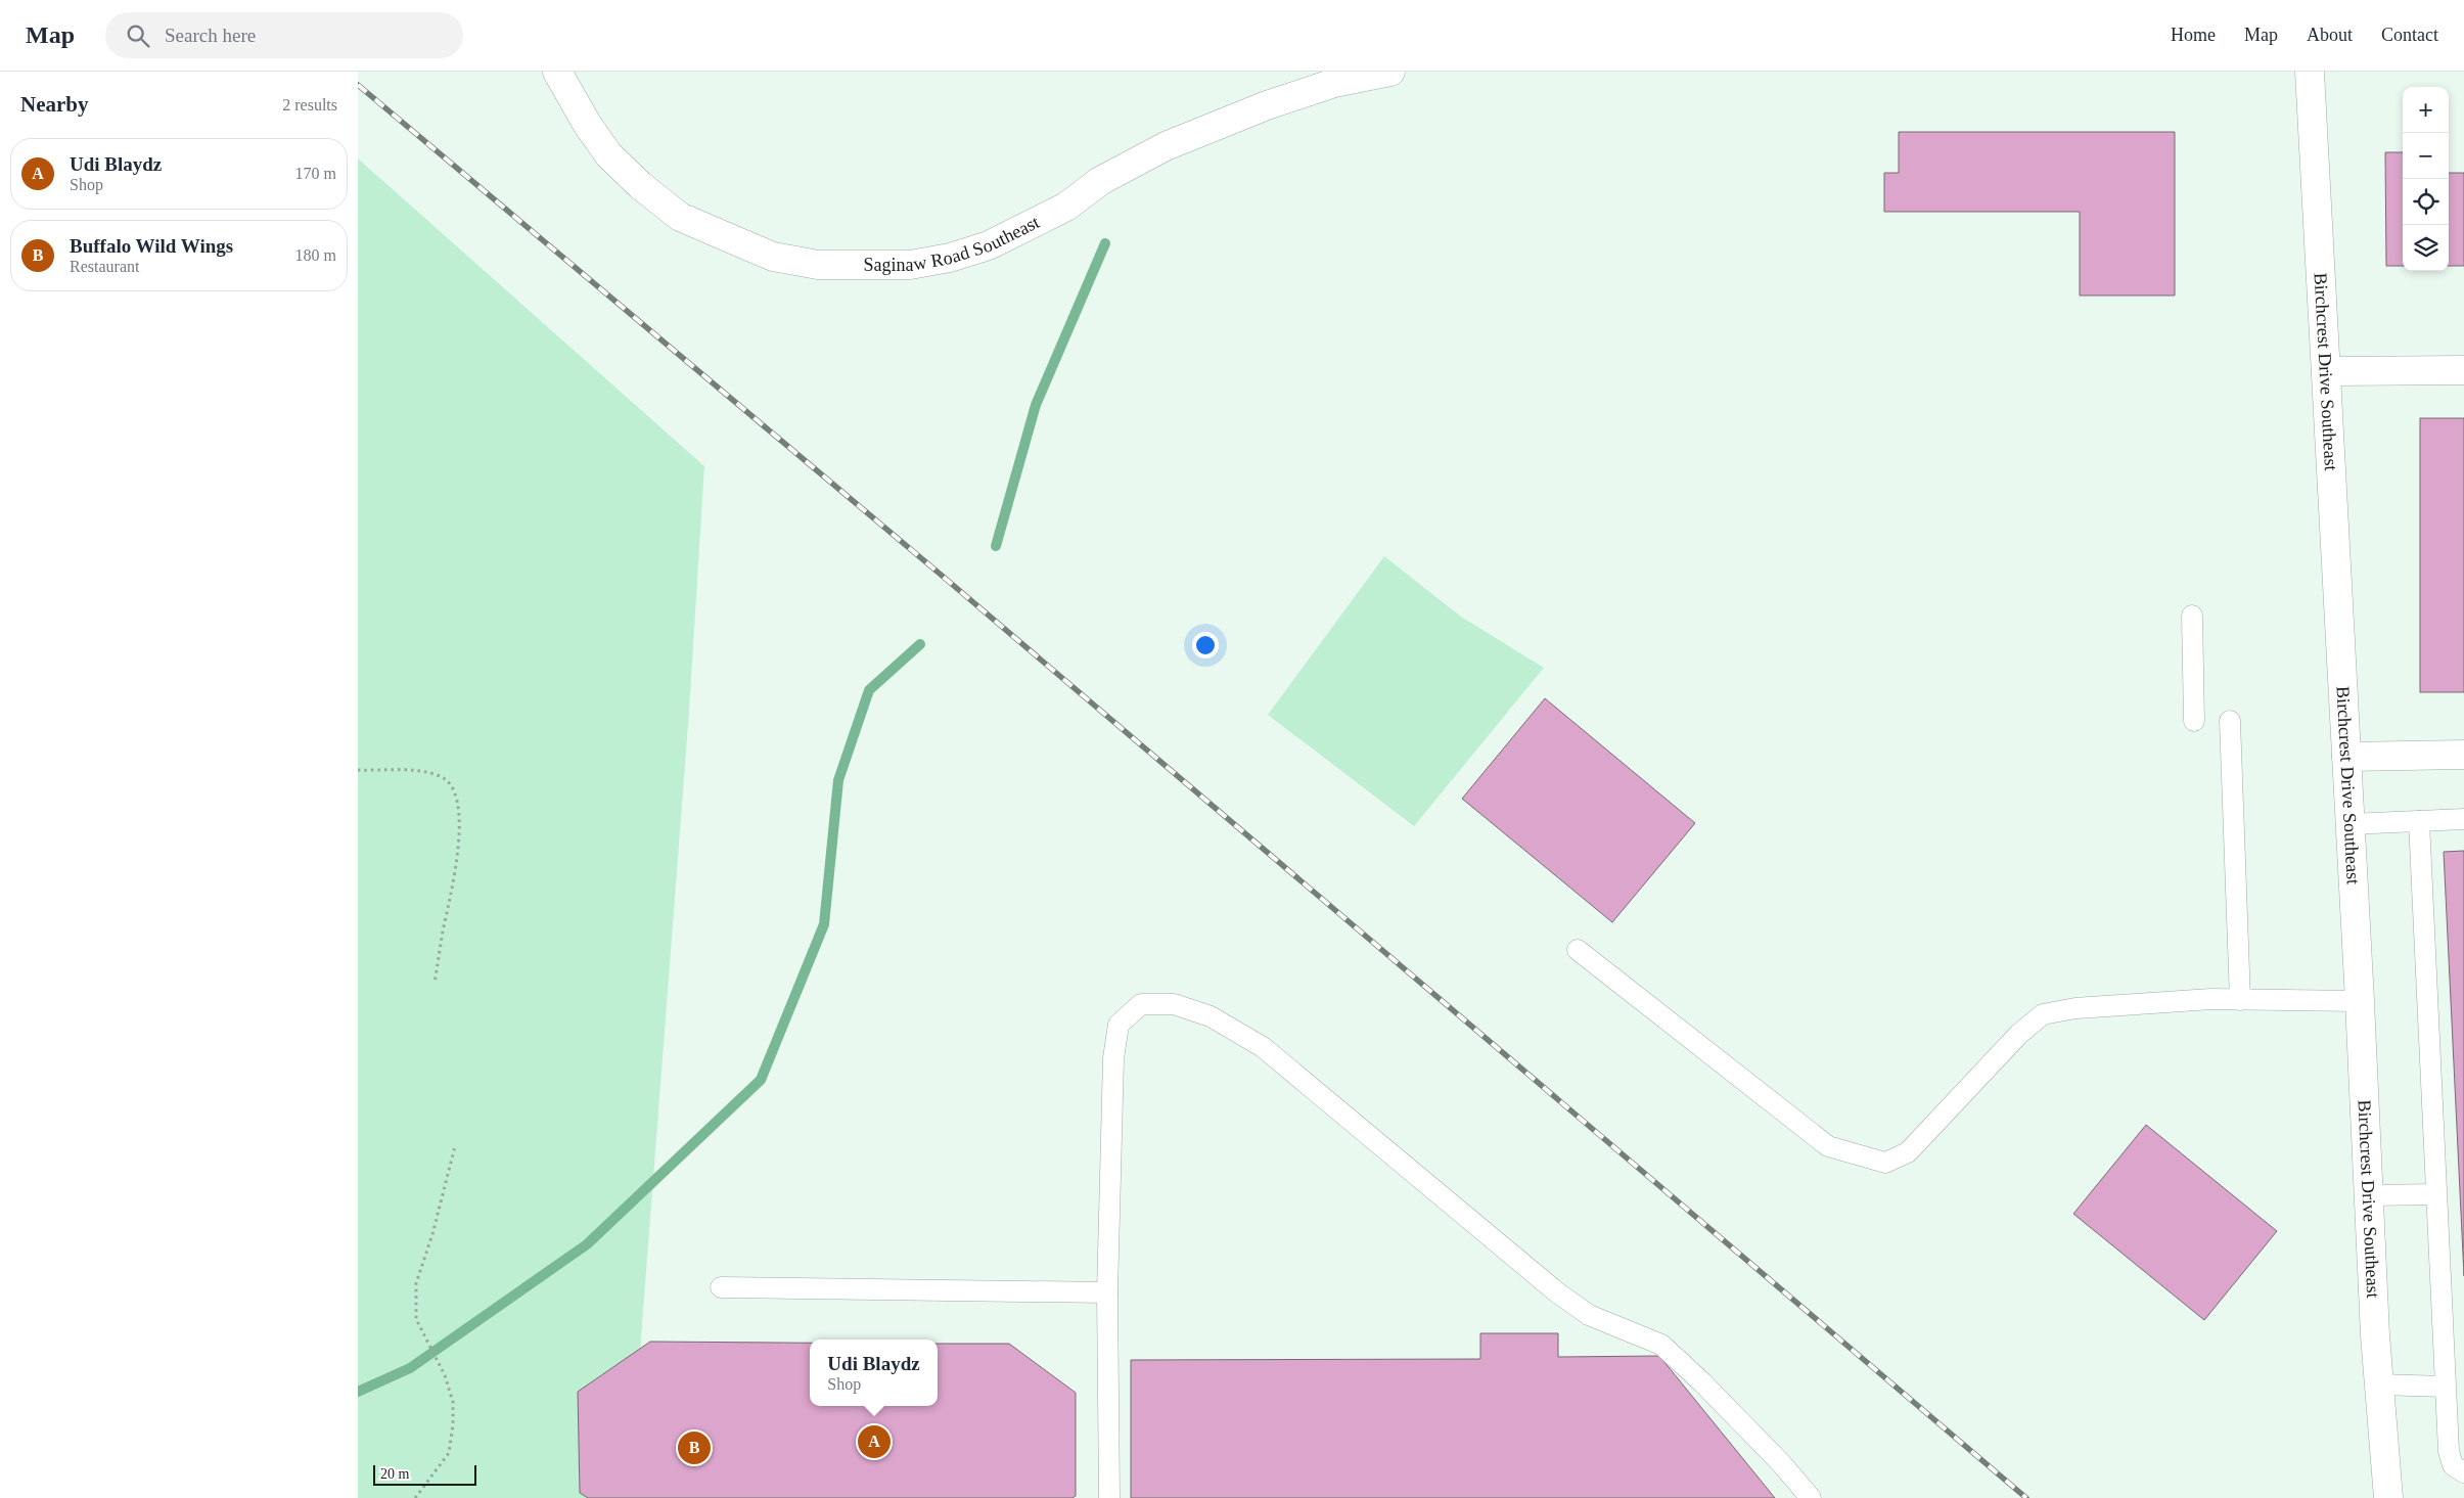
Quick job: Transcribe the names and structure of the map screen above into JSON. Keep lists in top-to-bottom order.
{
  "streets": {
    "street": ["Saginaw Road Southeast", "Birchcrest Drive Southeast"]
  },
  "scale_bar": "20 m",
  "page": {
    "header": "Map",
    "search": "Search here",
    "nav": [
      "Home",
      "Map",
      "About",
      "Contact"
    ],
    "heading": ["Nearby", "2 results"],
    "map_buttons": ["+", "−"],
    "list": [
      {
        "mark": "A",
        "name": "Udi Blaydz",
        "note": "Shop",
        "value": "170 m"
      },
      {
        "mark": "B",
        "name": "Buffalo Wild Wings",
        "note": "Restaurant",
        "value": "180 m"
      }
    ],
    "popup": ["Udi Blaydz", "Shop"],
    "pins": ["A", "B"],
    "scale": "20 m"
  }
}
